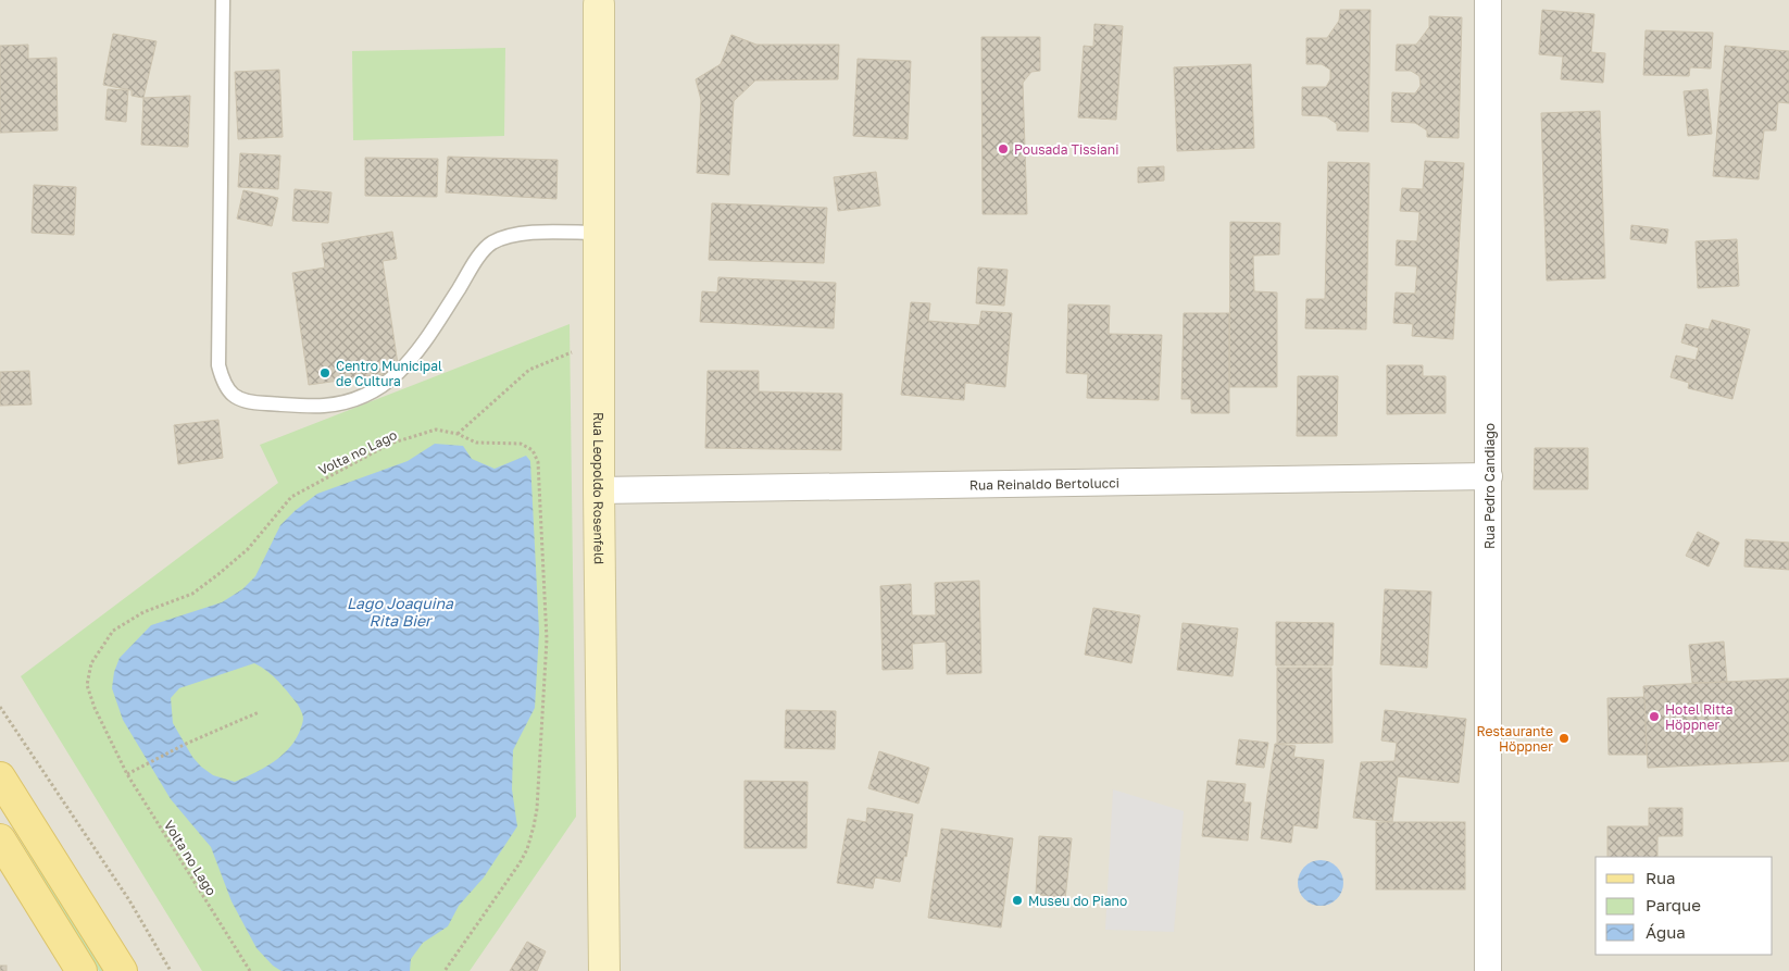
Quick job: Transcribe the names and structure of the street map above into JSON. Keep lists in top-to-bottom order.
{
  "streets": {
    "street": ["Rua Reinaldo Bertolucci", "Rua Pedro Candiago", "Rua Leopoldo Rosenfeld"],
    "path": ["Volta no Lago"]
  },
  "crossings": [
    ["Rua Reinaldo Bertolucci", "Rua Pedro Candiago"],
    ["Rua Reinaldo Bertolucci", "Rua Leopoldo Rosenfeld"]
  ],
  "water": ["Lago Joaquina Rita Bier"],
  "places": [
    "Pousada Tissiani",
    "Centro Municipal de Cultura",
    "Hotel Ritta Höppner",
    "Restaurante Höppner",
    "Museu do Piano"
  ],
  "legend": ["Rua", "Parque", "Água"]
}
